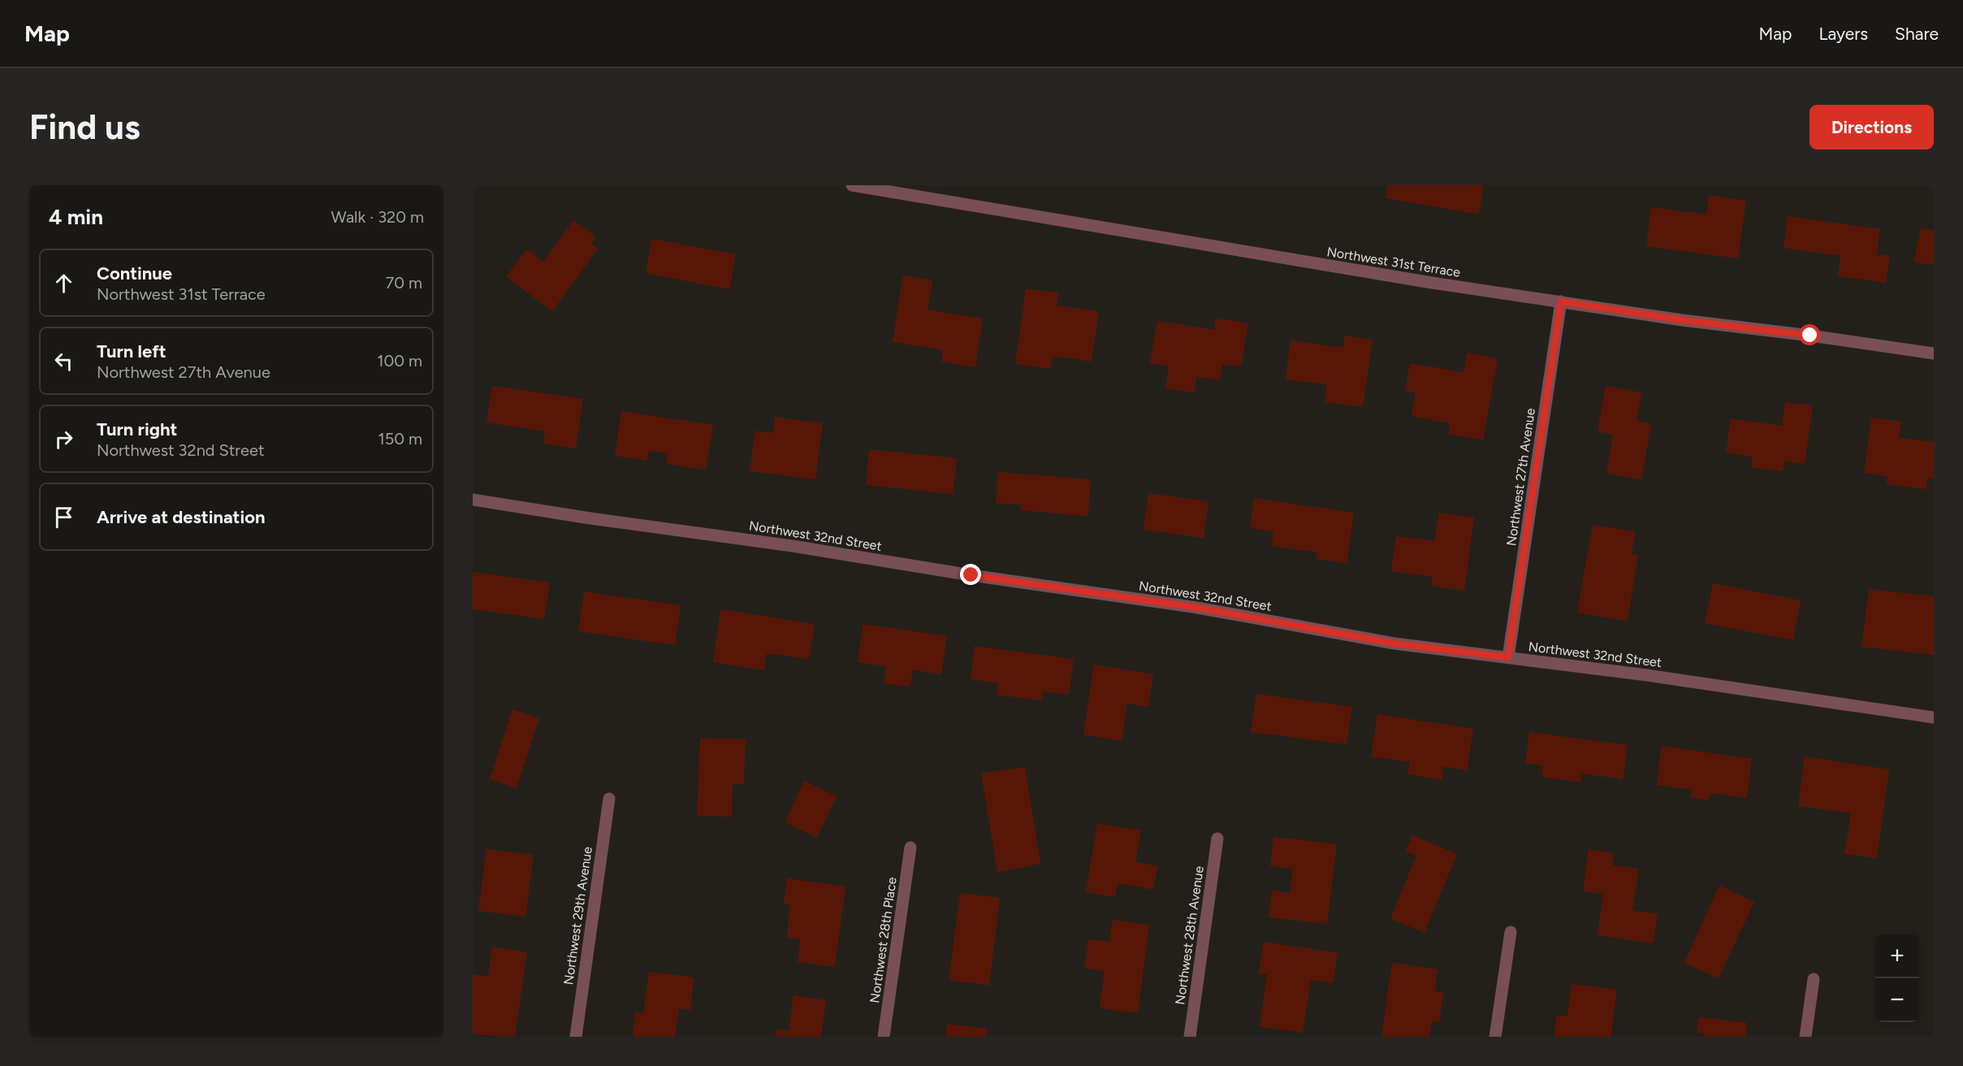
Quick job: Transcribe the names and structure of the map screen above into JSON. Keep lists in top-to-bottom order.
{
  "streets": {
    "street": [
      "Northwest 31st Terrace",
      "Northwest 27th Avenue",
      "Northwest 32nd Street",
      "Northwest 29th Avenue",
      "Northwest 28th Avenue",
      "Northwest 28th Place"
    ]
  },
  "crossings": [
    ["Northwest 31st Terrace", "Northwest 27th Avenue"],
    ["Northwest 27th Avenue", "Northwest 32nd Street"]
  ],
  "page": {
    "header": "Map",
    "nav": ["Map", "Layers", "Share"],
    "buttons": "Directions",
    "title": "Find us",
    "heading": ["4 min", "Walk · 320 m"],
    "list": [
      ["Continue", "Northwest 31st Terrace", "70 m"],
      ["Turn left", "Northwest 27th Avenue", "100 m"],
      ["Turn right", "Northwest 32nd Street", "150 m"],
      "Arrive at destination"
    ],
    "map_buttons": ["+", "−"]
  }
}
